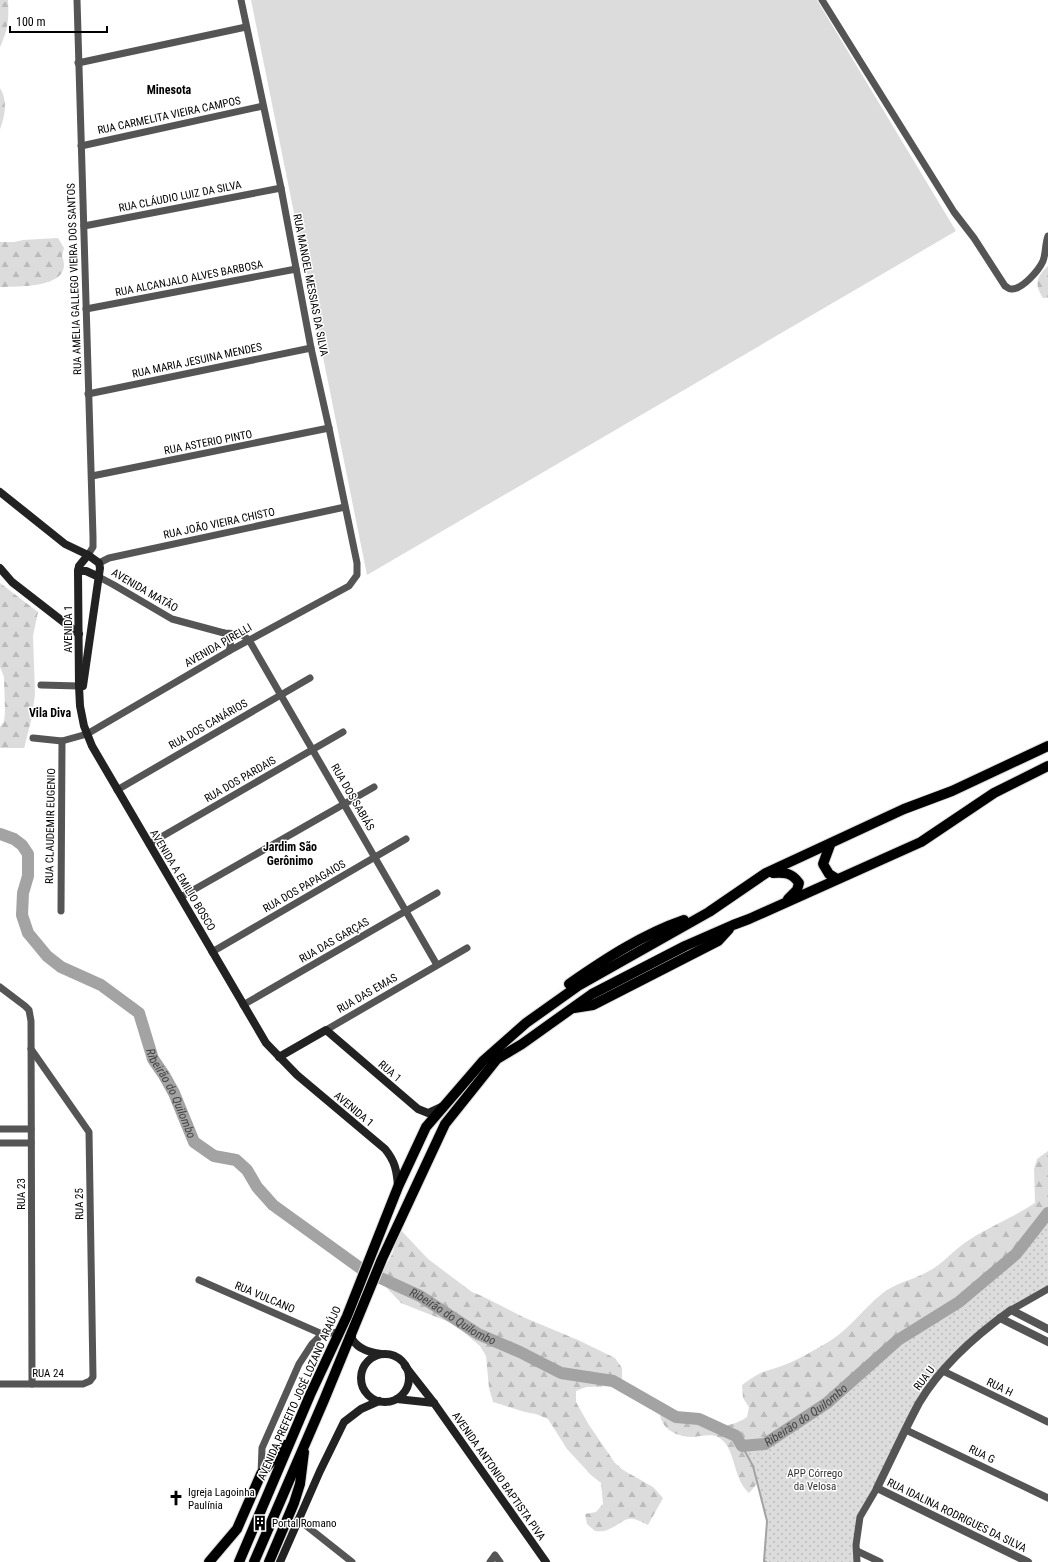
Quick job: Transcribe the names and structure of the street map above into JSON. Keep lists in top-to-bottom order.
{
  "streets": {
    "main road": [
      "AVENIDA 1",
      "AVENIDA A EMILIO BOSCO",
      "RUA DAS EMAS",
      "RUA 1",
      "AVENIDA PREFEITO JOSÉ LOZANO ARAÚJO",
      "AVENIDA ANTONIO BAPTISTA PIVA"
    ],
    "street": [
      "RUA CARMELITA VIEIRA CAMPOS",
      "RUA CLÁUDIO LUIZ DA SILVA",
      "RUA ALCANJALO ALVES BARBOSA",
      "RUA AMELIA GALLEGO VIEIRA DOS SANTOS",
      "RUA MANOEL MESSIAS DA SILVA",
      "RUA MARIA JESUINA MENDES",
      "RUA ASTERIO PINTO",
      "RUA JOÃO VIEIRA CHISTO",
      "AVENIDA MATÃO",
      "AVENIDA PIRELLI",
      "RUA DOS CANÁRIOS",
      "RUA DOS PARDAIS",
      "RUA DOS SABIÁS",
      "RUA CLAUDEMIR EUGENIO",
      "RUA DOS PAPAGAIOS",
      "RUA DAS GARÇAS",
      "RUA 23",
      "RUA 25",
      "RUA VULCANO",
      "RUA 24",
      "RUA U",
      "RUA H",
      "RUA G",
      "RUA IDALINA RODRIGUES DA SILVA"
    ]
  },
  "crossings": [
    ["RUA CARMELITA VIEIRA CAMPOS", "RUA AMELIA GALLEGO VIEIRA DOS SANTOS"],
    ["RUA CARMELITA VIEIRA CAMPOS", "RUA MANOEL MESSIAS DA SILVA"],
    ["RUA CLÁUDIO LUIZ DA SILVA", "RUA AMELIA GALLEGO VIEIRA DOS SANTOS"],
    ["RUA CLÁUDIO LUIZ DA SILVA", "RUA MANOEL MESSIAS DA SILVA"],
    ["RUA ALCANJALO ALVES BARBOSA", "RUA AMELIA GALLEGO VIEIRA DOS SANTOS"],
    ["RUA ALCANJALO ALVES BARBOSA", "RUA MANOEL MESSIAS DA SILVA"],
    ["RUA AMELIA GALLEGO VIEIRA DOS SANTOS", "RUA MARIA JESUINA MENDES"],
    ["RUA AMELIA GALLEGO VIEIRA DOS SANTOS", "RUA ASTERIO PINTO"],
    ["RUA MANOEL MESSIAS DA SILVA", "RUA MARIA JESUINA MENDES"],
    ["RUA MANOEL MESSIAS DA SILVA", "RUA ASTERIO PINTO"],
    ["RUA MANOEL MESSIAS DA SILVA", "RUA JOÃO VIEIRA CHISTO"],
    ["RUA MANOEL MESSIAS DA SILVA", "AVENIDA PIRELLI"],
    ["AVENIDA MATÃO", "AVENIDA PIRELLI"],
    ["AVENIDA MATÃO", "RUA DOS SABIÁS"],
    ["AVENIDA 1", "AVENIDA A EMILIO BOSCO"],
    ["AVENIDA 1", "RUA DAS EMAS"],
    ["AVENIDA 1", "AVENIDA PREFEITO JOSÉ LOZANO ARAÚJO"],
    ["AVENIDA PIRELLI", "RUA DOS SABIÁS"],
    ["AVENIDA PIRELLI", "RUA CLAUDEMIR EUGENIO"],
    ["AVENIDA PIRELLI", "AVENIDA A EMILIO BOSCO"],
    ["RUA DOS CANÁRIOS", "RUA DOS SABIÁS"],
    ["RUA DOS CANÁRIOS", "AVENIDA A EMILIO BOSCO"],
    ["RUA DOS PARDAIS", "RUA DOS SABIÁS"],
    ["RUA DOS PARDAIS", "AVENIDA A EMILIO BOSCO"],
    ["RUA DOS SABIÁS", "RUA DOS PAPAGAIOS"],
    ["RUA DOS SABIÁS", "RUA DAS GARÇAS"],
    ["RUA DOS SABIÁS", "RUA DAS EMAS"],
    ["AVENIDA A EMILIO BOSCO", "RUA DOS PAPAGAIOS"],
    ["AVENIDA A EMILIO BOSCO", "RUA DAS GARÇAS"],
    ["AVENIDA A EMILIO BOSCO", "RUA DAS EMAS"],
    ["RUA DAS EMAS", "RUA 1"],
    ["RUA 1", "AVENIDA PREFEITO JOSÉ LOZANO ARAÚJO"],
    ["RUA 23", "RUA 25"],
    ["RUA 23", "RUA 24"],
    ["RUA 25", "RUA 24"],
    ["RUA U", "RUA H"],
    ["RUA U", "RUA G"],
    ["RUA U", "RUA IDALINA RODRIGUES DA SILVA"],
    ["AVENIDA PREFEITO JOSÉ LOZANO ARAÚJO", "AVENIDA ANTONIO BAPTISTA PIVA"]
  ],
  "districts": ["Minesota", "Vila Diva", "Jardim São Gerônimo"],
  "water": ["Ribeirão do Quilombo"],
  "parks": ["APP Córrego da Velosa"],
  "places": {
    "church": ["Igreja Lagoinha Paulínia"],
    "building": ["Portal Romano"]
  },
  "scale_bar": "100 m"
}
